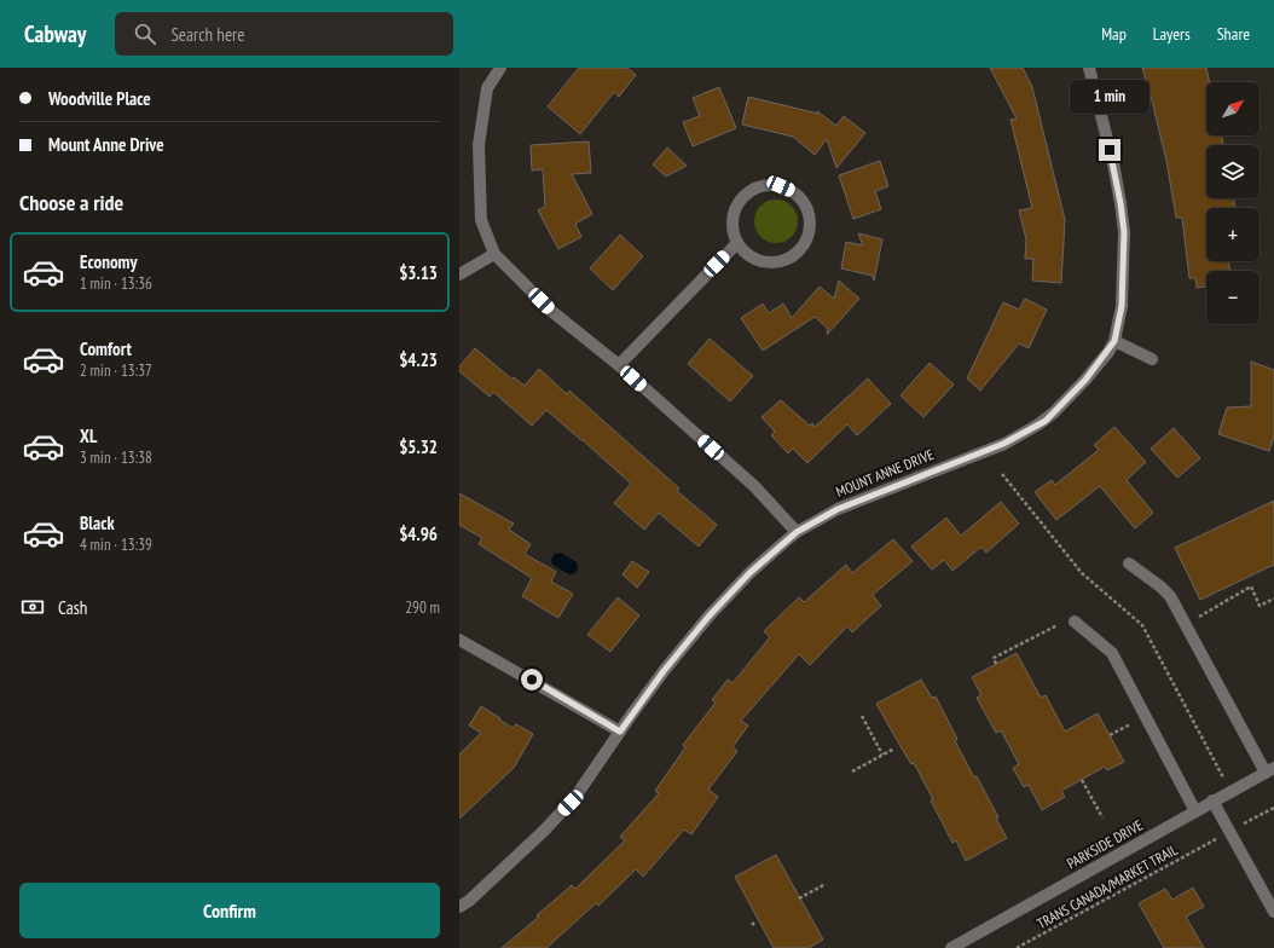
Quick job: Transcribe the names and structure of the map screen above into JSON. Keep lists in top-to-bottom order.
{
  "streets": {
    "street": ["MOUNT ANNE DRIVE", "PARKSIDE DRIVE"],
    "path": ["TRANS CANADA/MARKET TRAIL"]
  },
  "north": "top right",
  "page": {
    "header": "Cabway",
    "search": "Search here",
    "nav": ["Map", "Layers", "Share"],
    "banner": ["Woodville Place", "Mount Anne Drive"],
    "bubble": "1 min",
    "map_buttons": ["+", "−"],
    "heading": "Choose a ride",
    "list": [
      {
        "name": "Economy",
        "note": "1 min · 13:36",
        "value": "$3.13"
      },
      {
        "name": "Comfort",
        "note": "2 min · 13:37",
        "value": "$4.23"
      },
      {
        "name": "XL",
        "note": "3 min · 13:38",
        "value": "$5.32"
      },
      {
        "name": "Black",
        "note": "4 min · 13:39",
        "value": "$4.96"
      }
    ],
    "pay": ["Cash", "290 m"],
    "buttons": "Confirm"
  }
}
